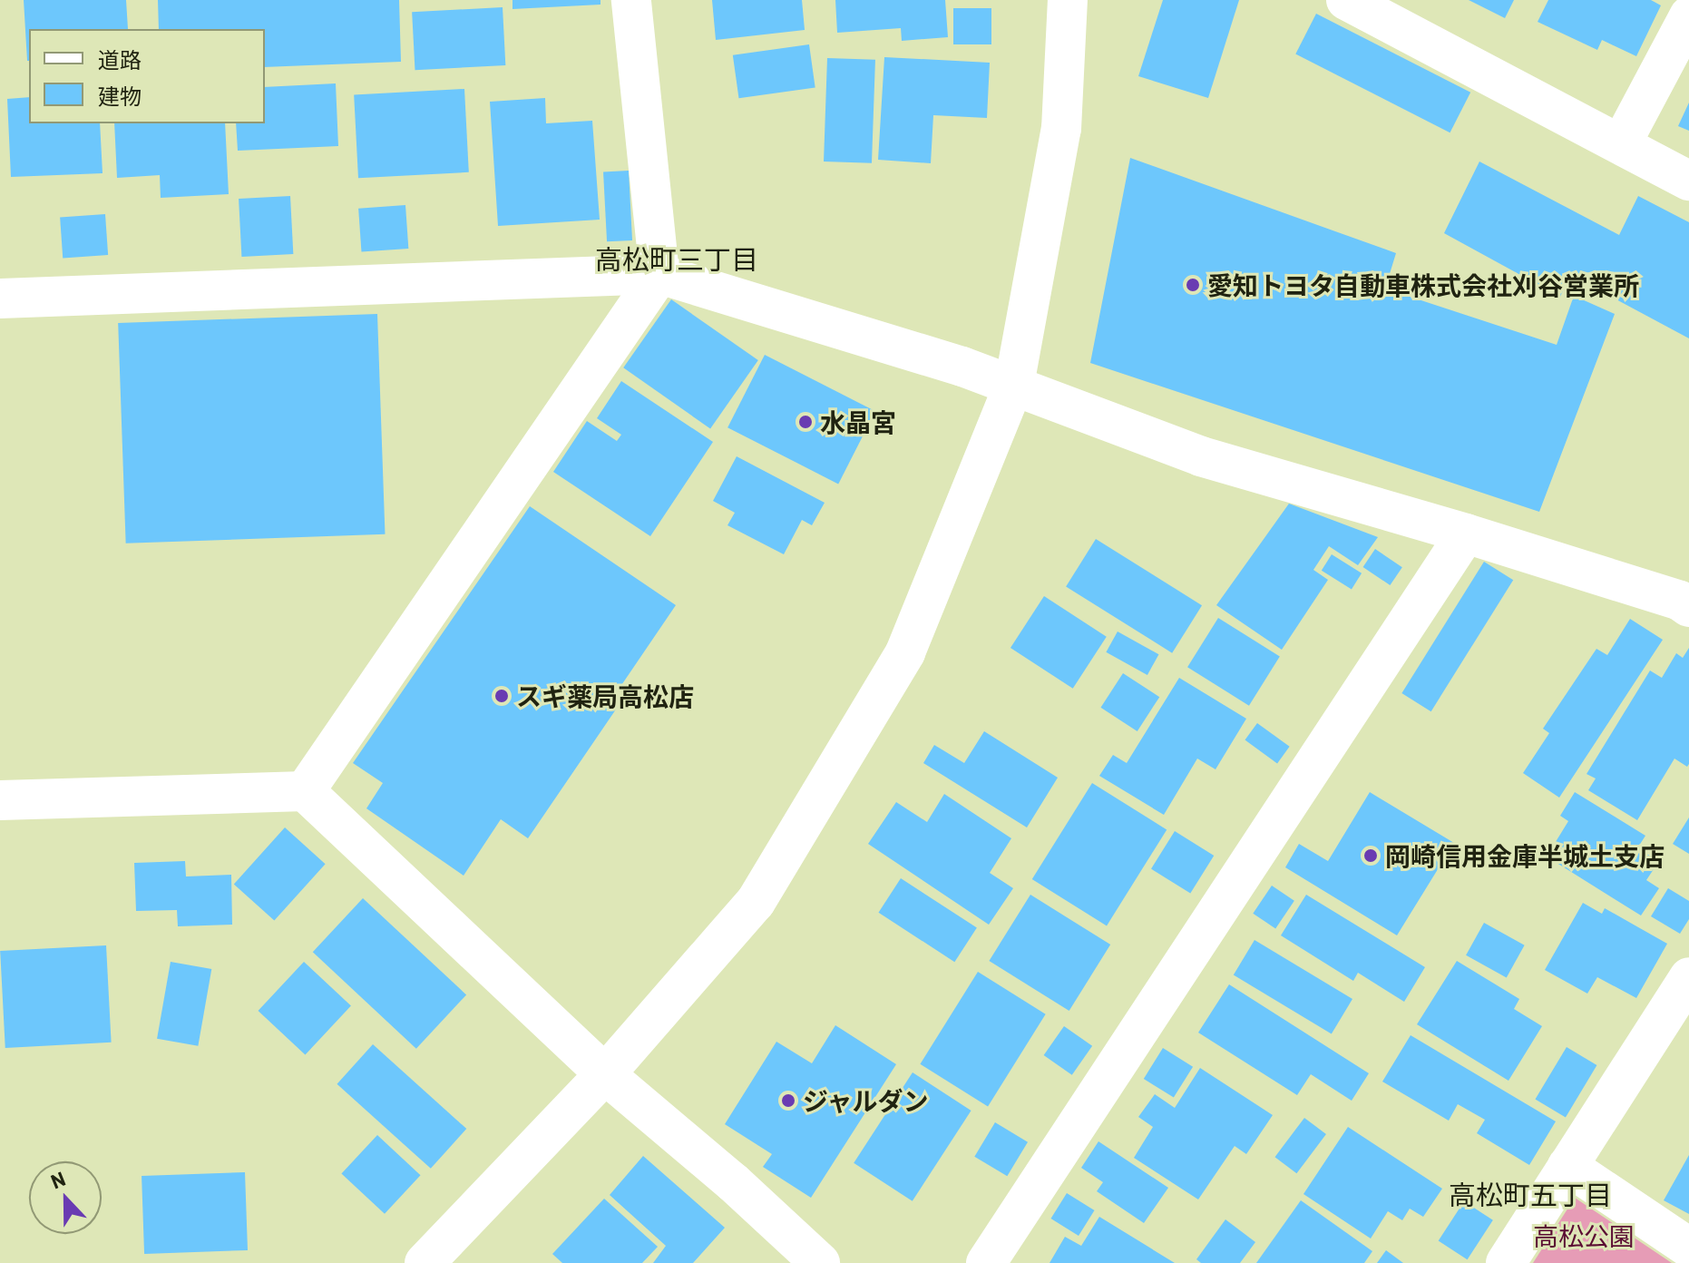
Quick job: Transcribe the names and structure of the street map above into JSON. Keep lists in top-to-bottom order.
{
  "districts": ["高松町三丁目", "高松町五丁目"],
  "parks": ["高松公園"],
  "places": [
    "愛知トヨタ自動車株式会社刈谷営業所",
    "水晶宮",
    "スギ薬局高松店",
    "岡崎信用金庫半城土支店",
    "ジャルダン"
  ],
  "legend": ["道路", "建物"],
  "north": "top"
}
